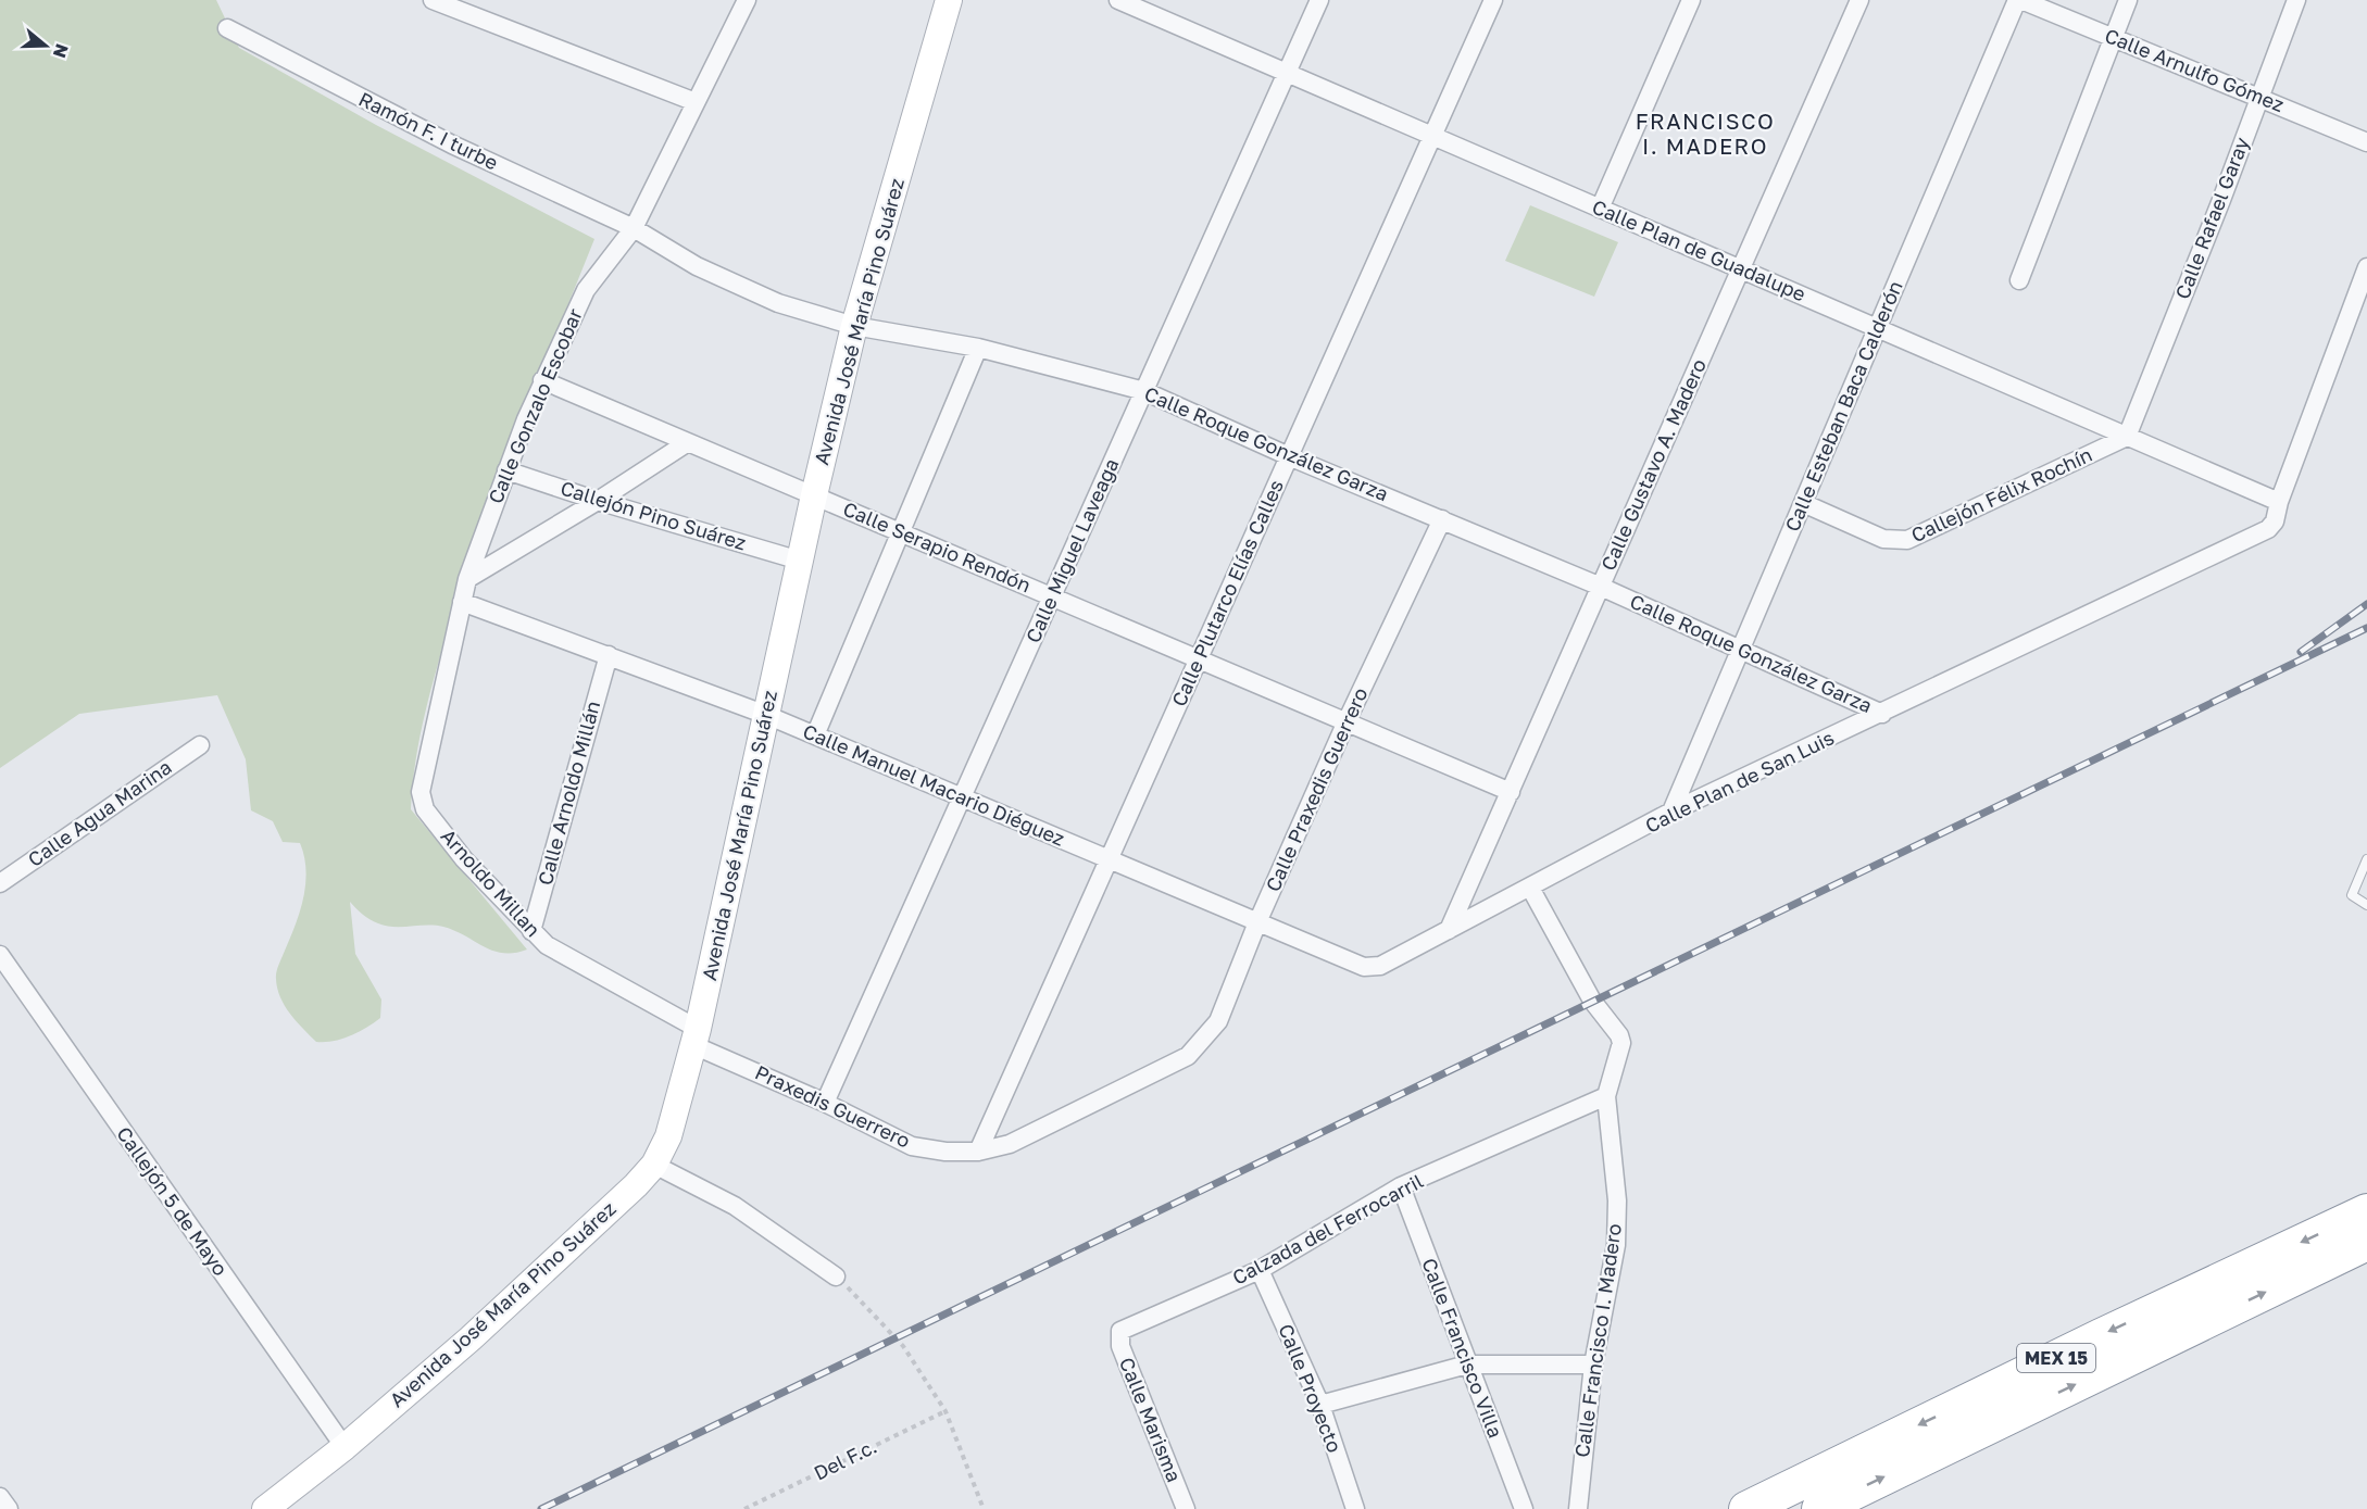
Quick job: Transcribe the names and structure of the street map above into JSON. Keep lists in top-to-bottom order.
{
  "streets": {
    "highway": ["MEX 15"],
    "street": [
      "Calle Arnulfo Gómez",
      "Ramón F. I turbe",
      "Calle Rafael Garay",
      "Calle Plan de Guadalupe",
      "Avenida José María Pino Suárez",
      "Calle Gonzalo Escobar",
      "Calle Esteban Baca Calderón",
      "Calle Roque González Garza",
      "Calle Gustavo A. Madero",
      "Callejón Félix Rochín",
      "Callejón Pino Suárez",
      "Calle Serapio Rendón",
      "Calle Miguel Laveaga",
      "Calle Plutarco Elías Calles",
      "Calle Plan de San Luis",
      "Calle Manuel Macario Diéguez",
      "Calle Praxedis Guerrero",
      "Calle Arnoldo Millán",
      "Calle Agua Marina",
      "Arnoldo Millan",
      "Praxedis Guerrero",
      "Callejón 5 de Mayo",
      "Calzada del Ferrocarril",
      "Calle Francisco I. Madero",
      "Calle Francisco Villa",
      "Calle Proyecto",
      "Calle Marisma"
    ],
    "path": ["Del F.c."]
  },
  "crossings": [
    ["Calle Arnulfo Gómez", "Calle Rafael Garay"],
    ["Calle Arnulfo Gómez", "Calle Esteban Baca Calderón"],
    ["Ramón F. I turbe", "Calle Gonzalo Escobar"],
    ["Ramón F. I turbe", "Calle Roque González Garza"],
    ["Calle Rafael Garay", "Calle Plan de Guadalupe"],
    ["Calle Rafael Garay", "Callejón Félix Rochín"],
    ["Calle Plan de Guadalupe", "Calle Esteban Baca Calderón"],
    ["Calle Plan de Guadalupe", "Calle Gustavo A. Madero"],
    ["Calle Plan de Guadalupe", "Callejón Félix Rochín"],
    ["Calle Plan de Guadalupe", "Calle Miguel Laveaga"],
    ["Calle Plan de Guadalupe", "Calle Plutarco Elías Calles"],
    ["Calle Plan de Guadalupe", "Calle Plan de San Luis"],
    ["Avenida José María Pino Suárez", "Calle Roque González Garza"],
    ["Avenida José María Pino Suárez", "Callejón Pino Suárez"],
    ["Avenida José María Pino Suárez", "Calle Serapio Rendón"],
    ["Avenida José María Pino Suárez", "Calle Manuel Macario Diéguez"],
    ["Avenida José María Pino Suárez", "Arnoldo Millan"],
    ["Avenida José María Pino Suárez", "Praxedis Guerrero"],
    ["Avenida José María Pino Suárez", "Callejón 5 de Mayo"],
    ["Calle Gonzalo Escobar", "Calle Roque González Garza"],
    ["Calle Gonzalo Escobar", "Callejón Pino Suárez"],
    ["Calle Gonzalo Escobar", "Calle Serapio Rendón"],
    ["Calle Gonzalo Escobar", "Calle Manuel Macario Diéguez"],
    ["Calle Gonzalo Escobar", "Arnoldo Millan"],
    ["Calle Esteban Baca Calderón", "Calle Roque González Garza"],
    ["Calle Esteban Baca Calderón", "Callejón Félix Rochín"],
    ["Calle Esteban Baca Calderón", "Calle Plan de San Luis"],
    ["Calle Roque González Garza", "Calle Gustavo A. Madero"],
    ["Calle Roque González Garza", "Calle Miguel Laveaga"],
    ["Calle Roque González Garza", "Calle Plutarco Elías Calles"],
    ["Calle Roque González Garza", "Calle Plan de San Luis"],
    ["Calle Roque González Garza", "Calle Praxedis Guerrero"],
    ["Calle Gustavo A. Madero", "Calle Serapio Rendón"],
    ["Calle Gustavo A. Madero", "Calle Plan de San Luis"],
    ["Calle Serapio Rendón", "Calle Miguel Laveaga"],
    ["Calle Serapio Rendón", "Calle Plutarco Elías Calles"],
    ["Calle Serapio Rendón", "Calle Praxedis Guerrero"],
    ["Calle Miguel Laveaga", "Calle Manuel Macario Diéguez"],
    ["Calle Miguel Laveaga", "Praxedis Guerrero"],
    ["Calle Plutarco Elías Calles", "Calle Manuel Macario Diéguez"],
    ["Calle Plutarco Elías Calles", "Praxedis Guerrero"],
    ["Calle Plan de San Luis", "Calle Manuel Macario Diéguez"],
    ["Calle Plan de San Luis", "Calle Francisco I. Madero"],
    ["Calle Manuel Macario Diéguez", "Calle Praxedis Guerrero"],
    ["Calle Manuel Macario Diéguez", "Calle Arnoldo Millán"],
    ["Calle Praxedis Guerrero", "Praxedis Guerrero"],
    ["Calle Arnoldo Millán", "Arnoldo Millan"],
    ["Arnoldo Millan", "Praxedis Guerrero"],
    ["Calzada del Ferrocarril", "Calle Francisco I. Madero"],
    ["Calzada del Ferrocarril", "Calle Francisco Villa"],
    ["Calzada del Ferrocarril", "Calle Proyecto"],
    ["Calzada del Ferrocarril", "Calle Marisma"]
  ],
  "districts": ["FRANCISCO I. MADERO"],
  "north": "right"
}
